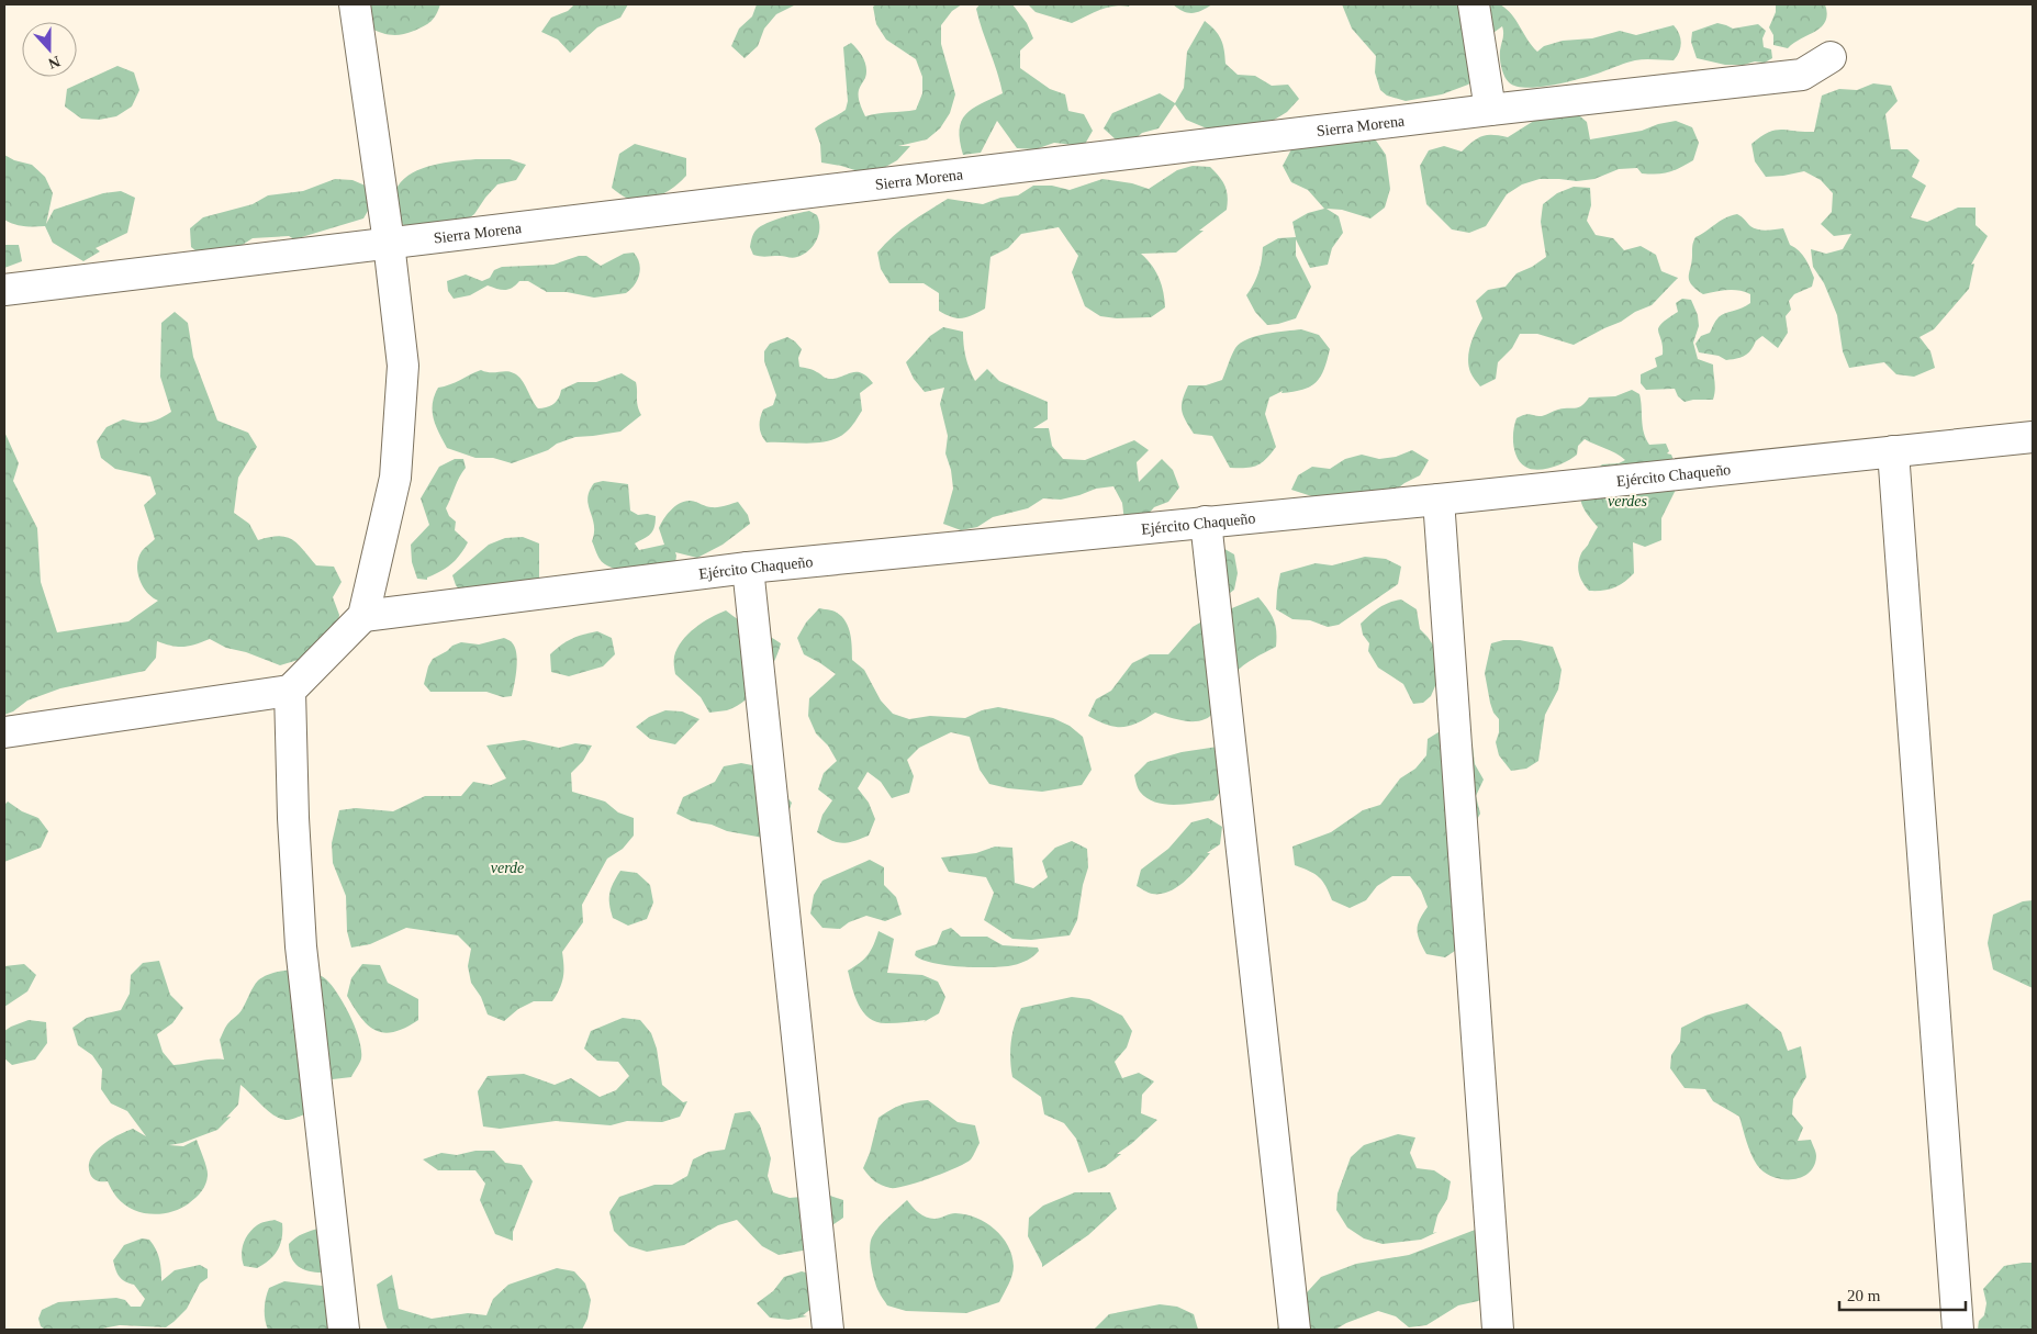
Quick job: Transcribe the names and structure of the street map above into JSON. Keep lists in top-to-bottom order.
{
  "streets": {
    "street": ["Sierra Morena", "Ejército Chaqueño"]
  },
  "parks": ["verdes", "verde"],
  "scale_bar": "20 m",
  "north": "bottom"
}
